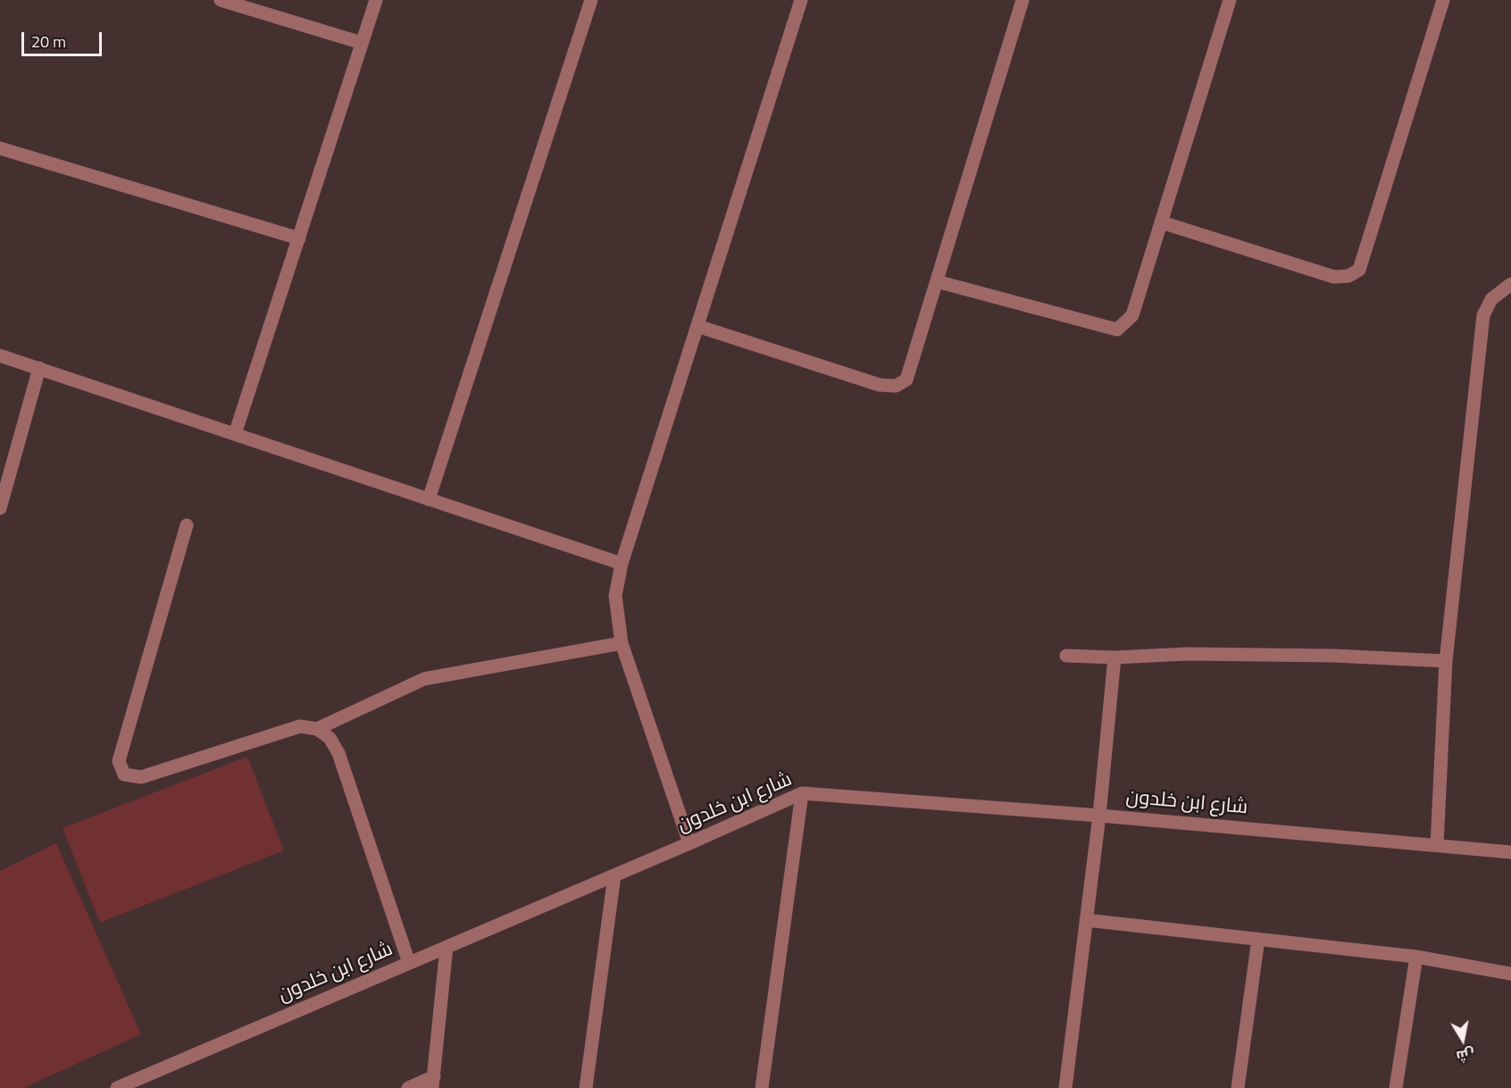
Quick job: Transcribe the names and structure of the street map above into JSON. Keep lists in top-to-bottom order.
{
  "streets": {
    "street": ["شارع ابن خلدون"]
  },
  "scale_bar": "20 m",
  "north": "bottom"
}
